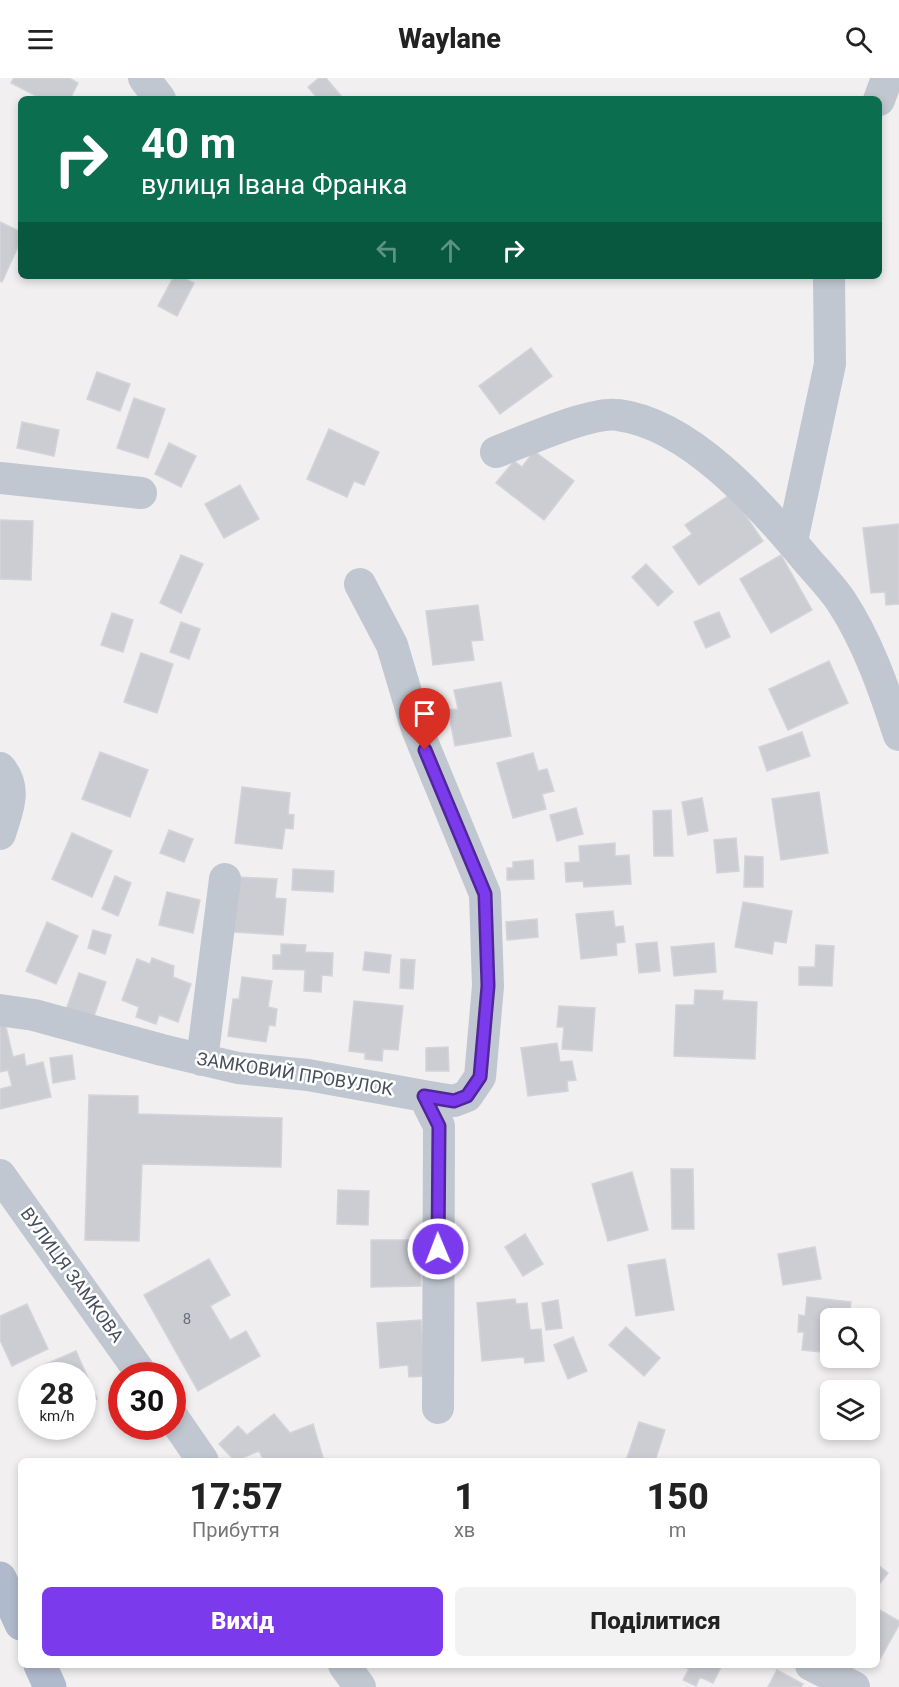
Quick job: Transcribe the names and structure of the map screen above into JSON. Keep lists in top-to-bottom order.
{
  "streets": {
    "street": ["ЗАМКОВИЙ ПРОВУЛОК", "ВУЛИЦЯ ЗАМКОВА"]
  },
  "house_numbers": ["8"],
  "page": {
    "header": "Waylane",
    "turn": ["40 m", "вулиця Івана Франка"],
    "speed": "28 km/h",
    "limit": "30",
    "eta": [
      "17:57",
      "Прибуття",
      "1",
      "хв",
      "150",
      "m"
    ],
    "buttons": ["Вихід", "Поділитися"]
  }
}
